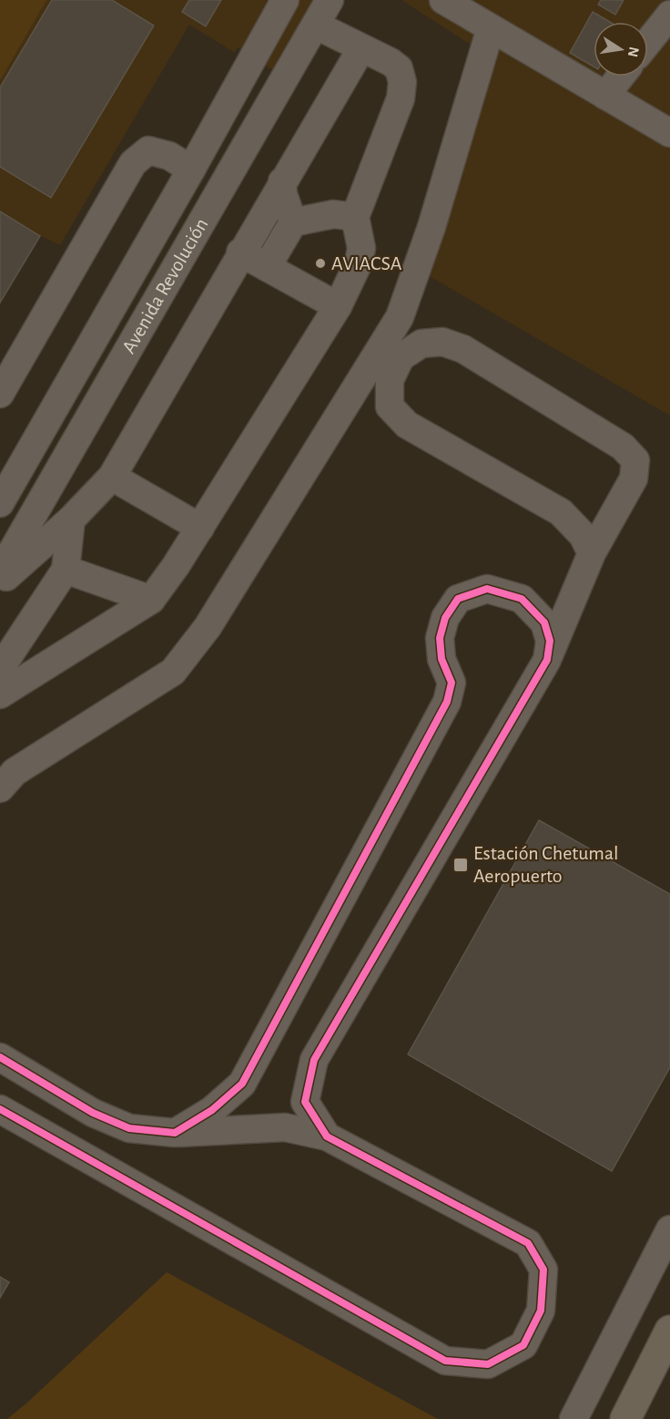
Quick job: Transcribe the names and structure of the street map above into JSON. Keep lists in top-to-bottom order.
{
  "streets": {
    "street": ["Avenida Revolución"]
  },
  "places": {
    "other": ["AVIACSA"],
    "transit": ["Estación Chetumal Aeropuerto"]
  },
  "north": "right"
}
